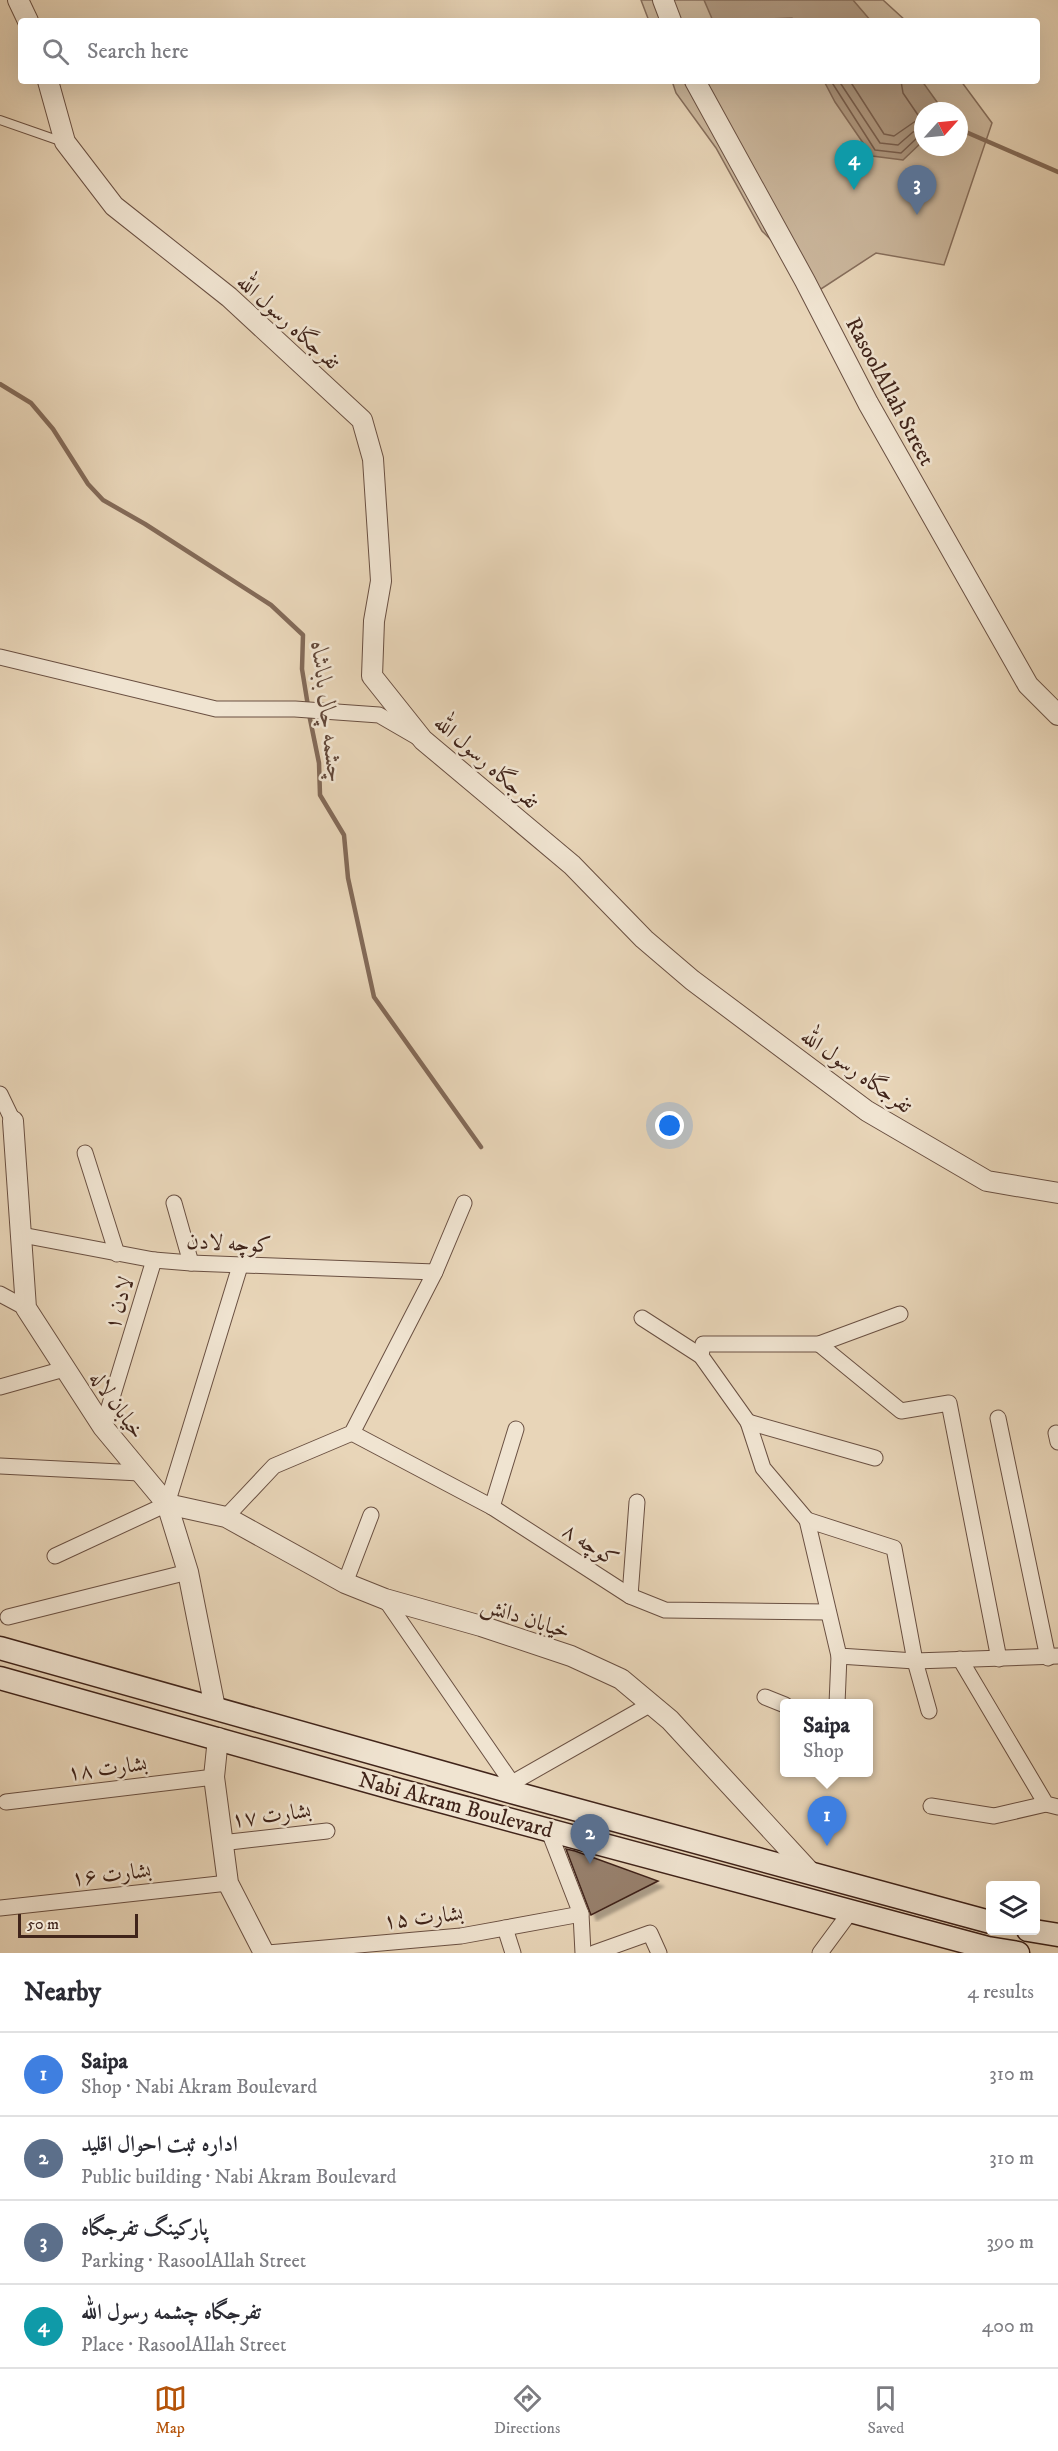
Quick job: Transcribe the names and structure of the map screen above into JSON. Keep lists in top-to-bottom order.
{
  "streets": {
    "main road": ["Nabi Akram Boulevard"],
    "street": [
      "تفرجگاه رسول الله",
      "RasoolAllah Street",
      "کوچه لادن",
      "لادن ۱",
      "خیابان لاله",
      "کوچه ۸",
      "خیابان دانش",
      "بشارت ۱۸",
      "بشارت ۱۷",
      "بشارت ۱۶",
      "بشارت ۱۵"
    ]
  },
  "crossings": [
    ["کوچه لادن", "لادن ۱"],
    ["کوچه لادن", "خیابان لاله"],
    ["لادن ۱", "خیابان لاله"],
    ["خیابان لاله", "خیابان دانش"],
    ["خیابان لاله", "Nabi Akram Boulevard"],
    ["خیابان دانش", "Nabi Akram Boulevard"]
  ],
  "water": ["چشمه چال باباشاه"],
  "scale_bar": "50 m",
  "north": "top right",
  "page": {
    "search": "Search here",
    "pins": [
      "4",
      "3",
      "1",
      "2"
    ],
    "popup": ["Saipa", "Shop"],
    "scale": "50 m",
    "heading": ["Nearby", "4 results"],
    "list": [
      {
        "mark": "1",
        "name": "Saipa",
        "note": "Shop · Nabi Akram Boulevard",
        "value": "310 m"
      },
      {
        "mark": "2",
        "name": "اداره ثبت احوال اقلید",
        "note": "Public building · Nabi Akram Boulevard",
        "value": "310 m"
      },
      {
        "mark": "3",
        "name": "پارکینگ تفرجگاه",
        "note": "Parking · RasoolAllah Street",
        "value": "390 m"
      },
      {
        "mark": "4",
        "name": "تفرجگاه چشمه رسول الله",
        "note": "Place · RasoolAllah Street",
        "value": "400 m"
      }
    ],
    "nav": ["Map", "Directions", "Saved"]
  }
}
